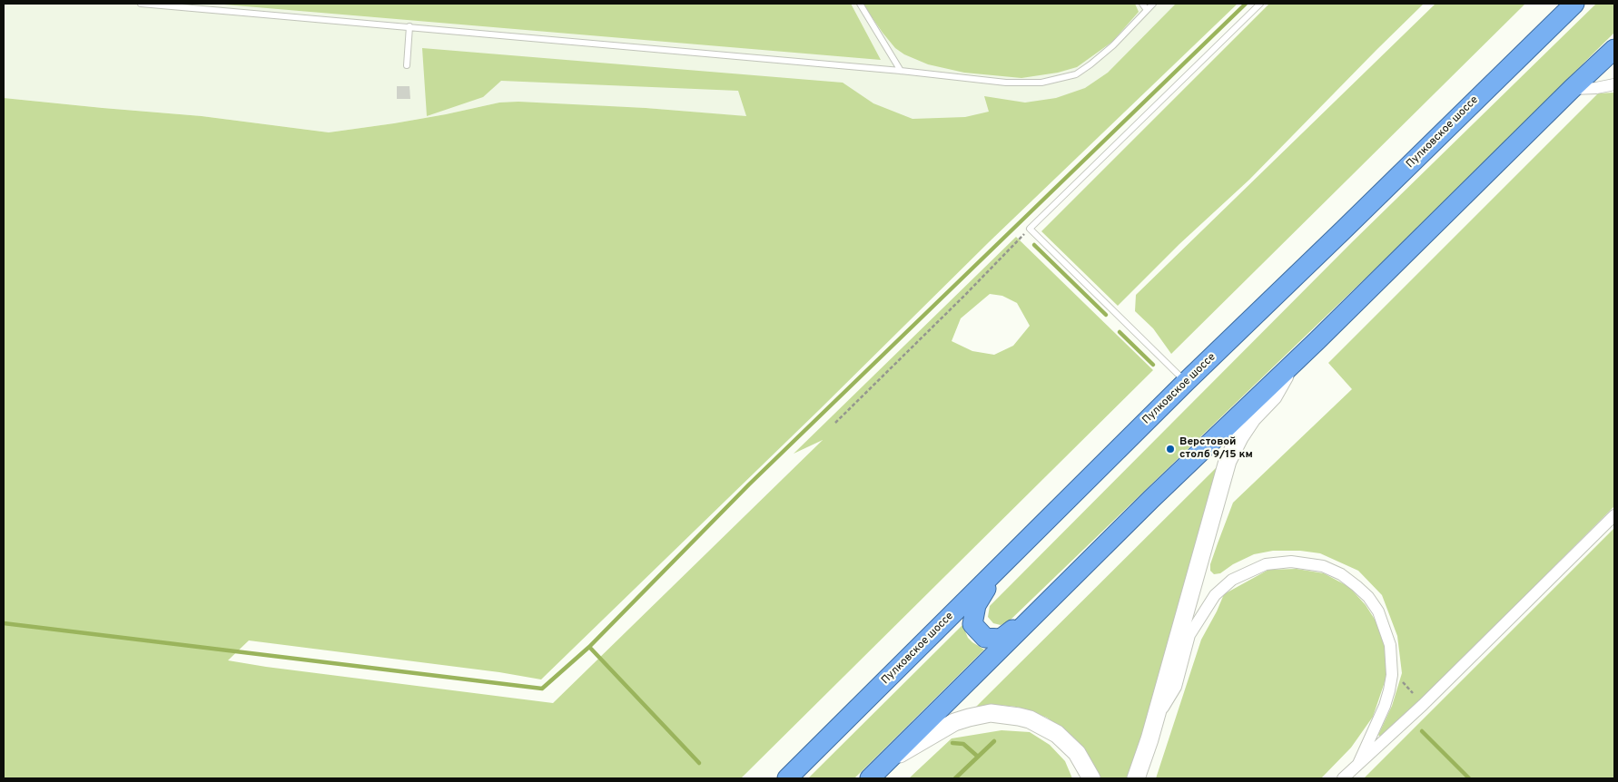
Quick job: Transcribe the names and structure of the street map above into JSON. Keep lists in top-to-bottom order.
{
  "streets": {
    "highway": ["Пулковское шоссе"]
  },
  "places": ["Верстовой столб 9/15 км"]
}
